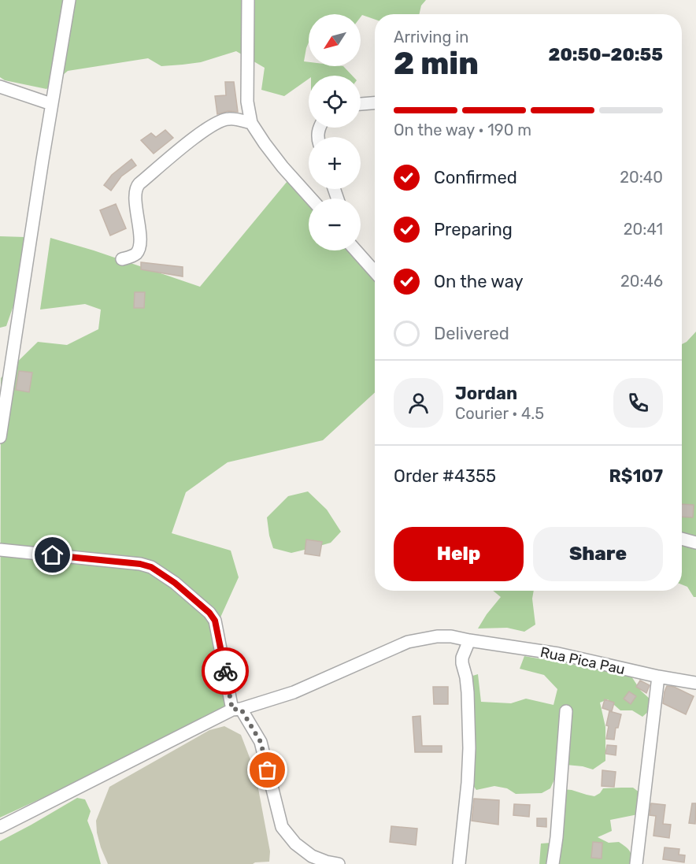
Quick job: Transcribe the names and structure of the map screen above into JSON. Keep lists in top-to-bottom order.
{
  "streets": {
    "street": ["Rua Pica Pau"]
  },
  "north": "bottom left",
  "page": {
    "map_buttons": ["+", "−"],
    "heading": ["2 min", "Arriving in", "20:50–20:55"],
    "panel": [
      "Jordan",
      "Courier · 4.5",
      "Order #4355",
      "R$107"
    ],
    "bar": "On the way · 190 m",
    "list": [
      ["Confirmed", "20:40"],
      ["Preparing", "20:41"],
      ["On the way", "20:46"],
      "Delivered"
    ],
    "buttons": ["Help", "Share"]
  }
}
